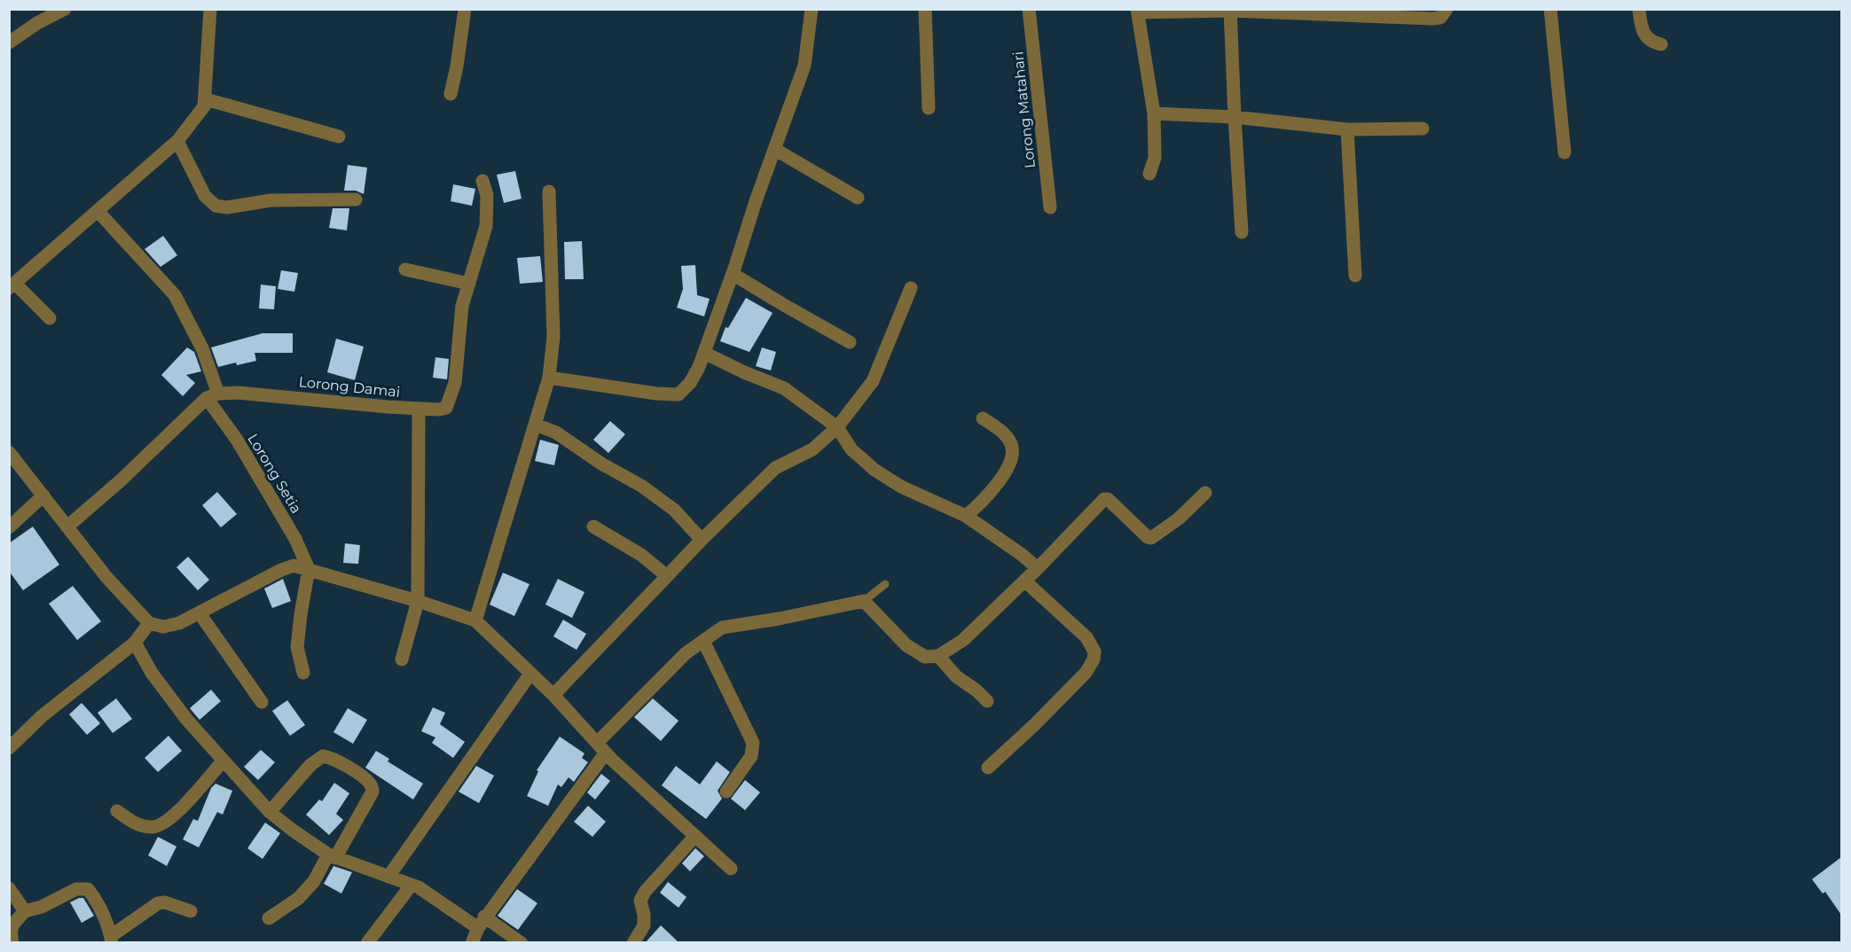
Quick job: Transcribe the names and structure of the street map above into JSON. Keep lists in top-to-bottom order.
{
  "streets": {
    "street": ["Lorong Matahari", "Lorong Damai", "Lorong Setia"]
  },
  "crossings": [
    ["Lorong Damai", "Lorong Setia"]
  ]
}
